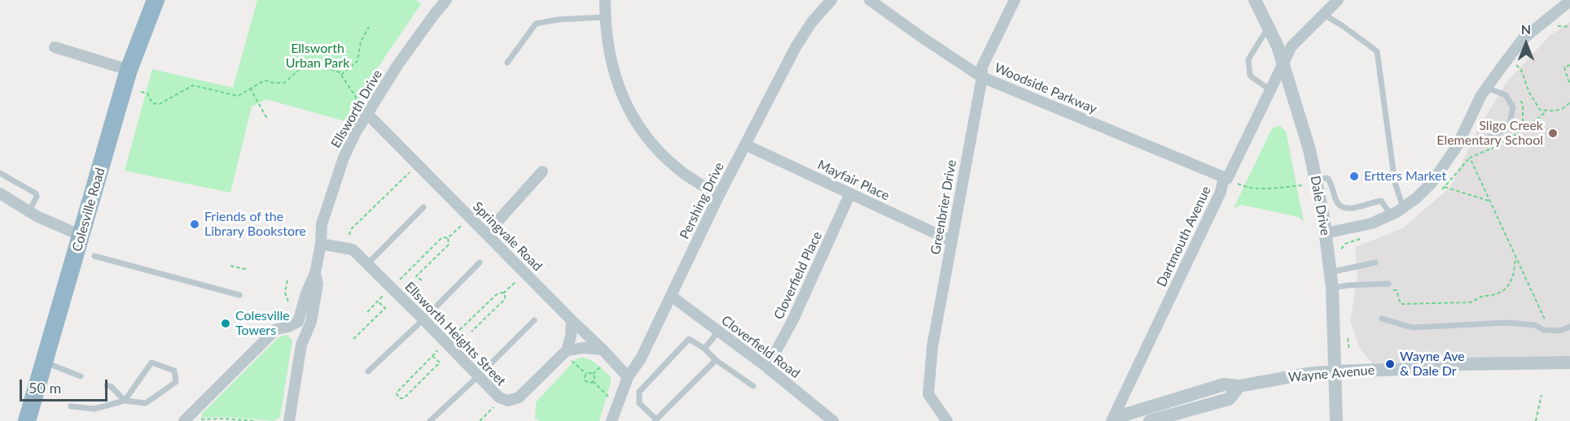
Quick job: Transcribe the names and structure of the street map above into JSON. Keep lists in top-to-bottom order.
{
  "streets": {
    "highway": ["Colesville Road"],
    "street": [
      "Woodside Parkway",
      "Ellsworth Drive",
      "Mayfair Place",
      "Pershing Drive",
      "Dale Drive",
      "Greenbrier Drive",
      "Springvale Road",
      "Dartmouth Avenue",
      "Cloverfield Place",
      "Ellsworth Heights Street",
      "Cloverfield Road",
      "Wayne Avenue"
    ]
  },
  "crossings": [
    ["Woodside Parkway", "Greenbrier Drive"],
    ["Woodside Parkway", "Dartmouth Avenue"],
    ["Ellsworth Drive", "Springvale Road"],
    ["Ellsworth Drive", "Ellsworth Heights Street"],
    ["Mayfair Place", "Pershing Drive"],
    ["Mayfair Place", "Greenbrier Drive"],
    ["Mayfair Place", "Cloverfield Place"],
    ["Pershing Drive", "Springvale Road"],
    ["Pershing Drive", "Cloverfield Road"],
    ["Dale Drive", "Dartmouth Avenue"],
    ["Dale Drive", "Wayne Avenue"],
    ["Cloverfield Place", "Cloverfield Road"]
  ],
  "parks": ["Ellsworth Urban Park"],
  "places": [
    "Sligo Creek Elementary School",
    "Ertters Market",
    "Friends of the Library Bookstore",
    "Colesville Towers",
    "Wayne Ave & Dale Dr"
  ],
  "scale_bar": "50 m",
  "north": "top"
}
